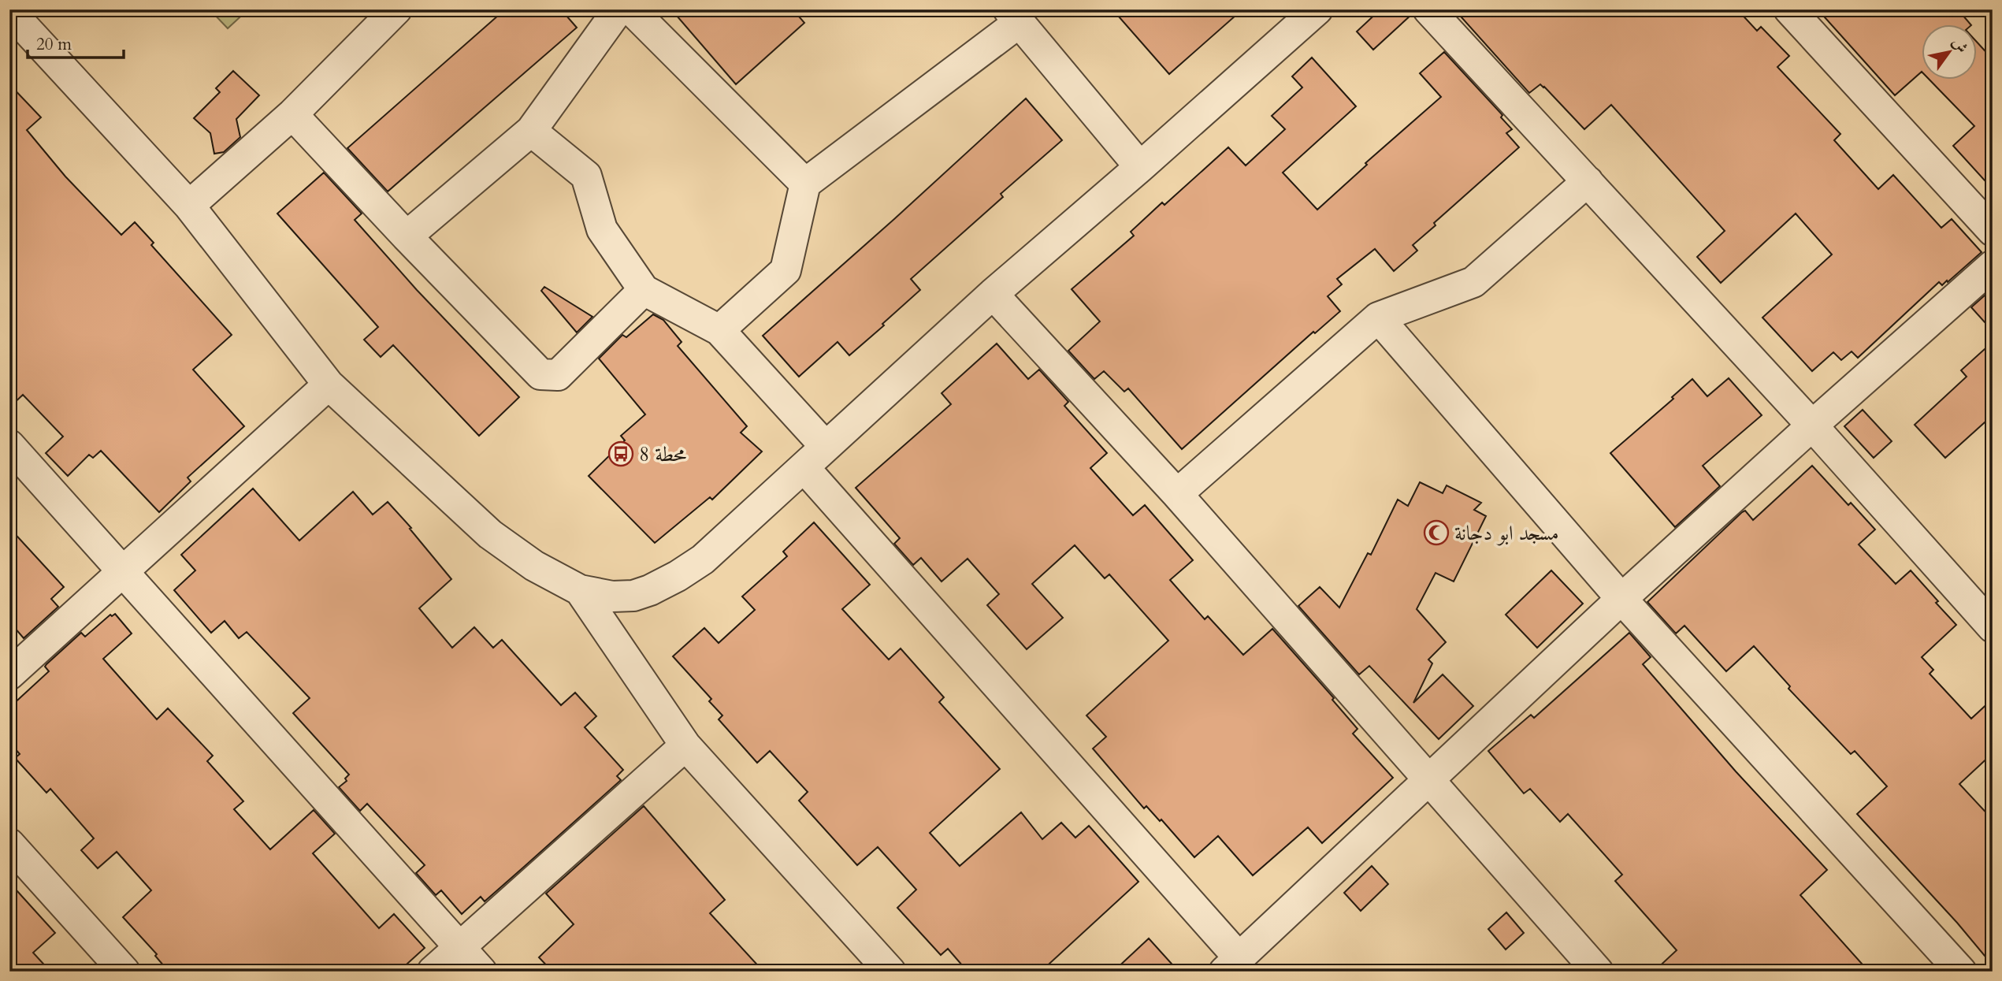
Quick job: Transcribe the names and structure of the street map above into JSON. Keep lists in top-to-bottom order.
{
  "places": {
    "bus stop": ["محطة 8"],
    "mosque": ["مسجد ابو دجانة"]
  },
  "scale_bar": "20 m",
  "north": "top right"
}
